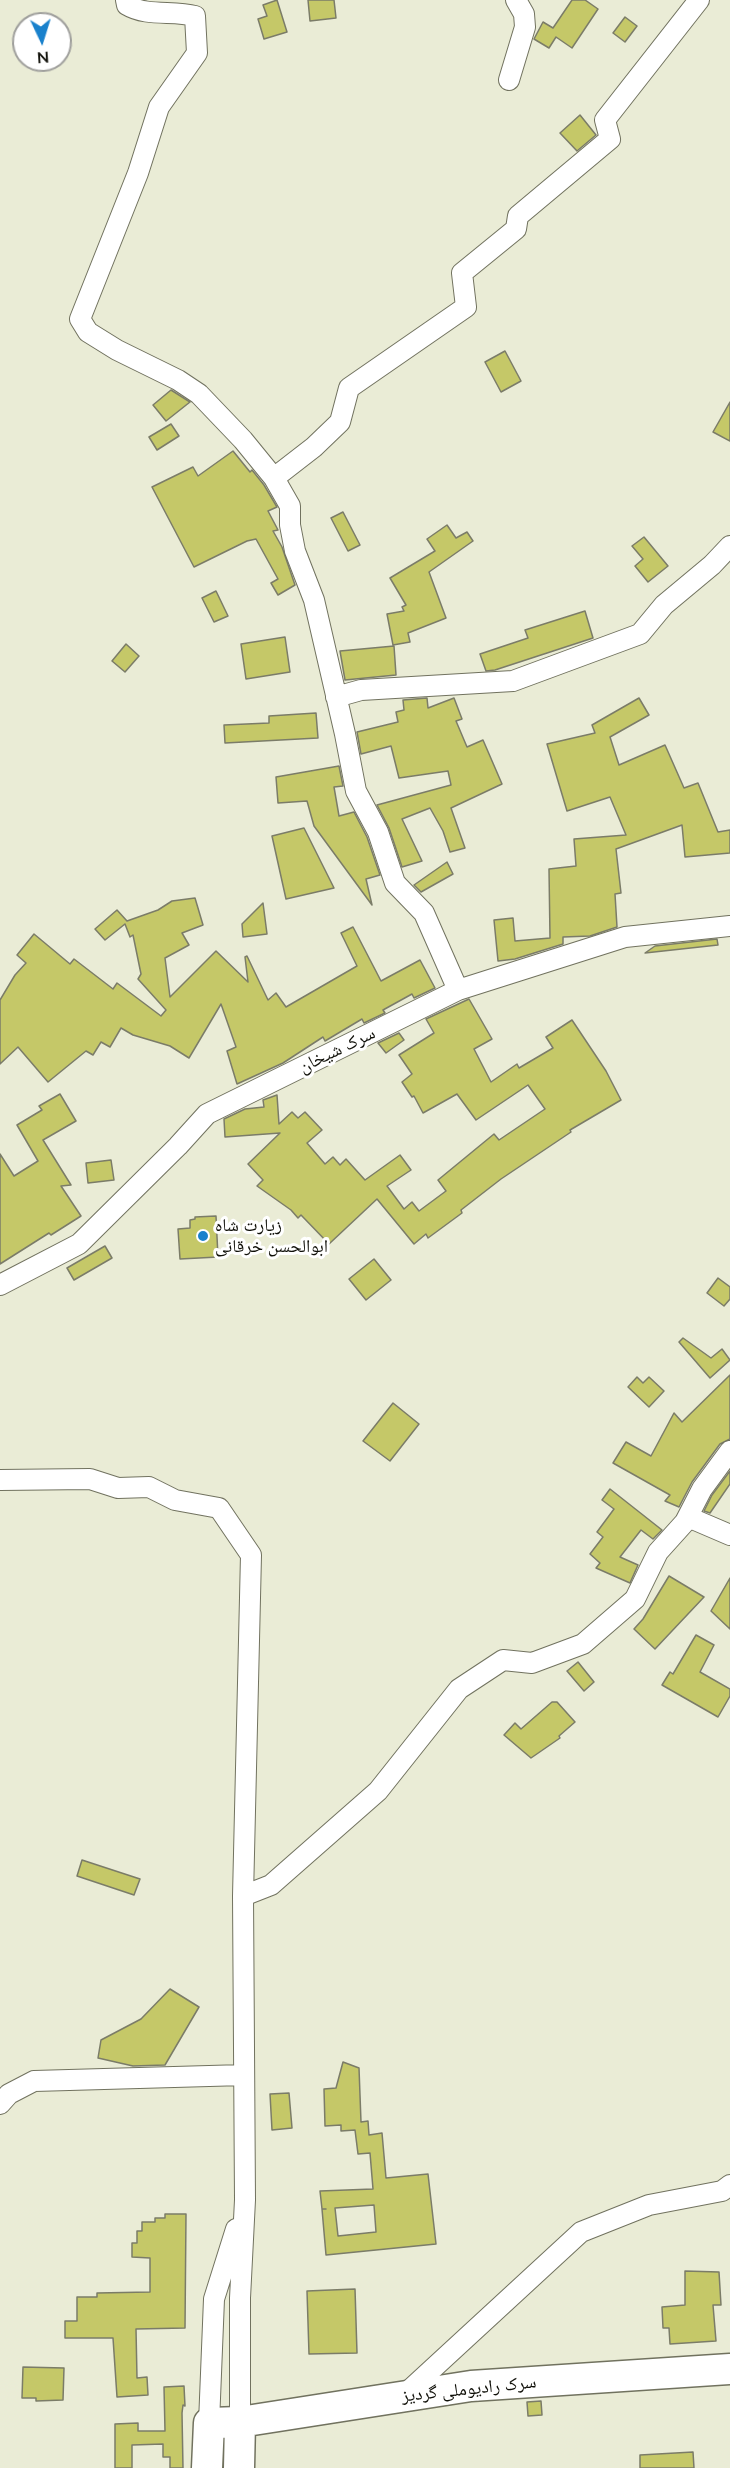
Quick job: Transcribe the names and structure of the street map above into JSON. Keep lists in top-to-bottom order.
{
  "streets": {
    "highway": ["سرک رادیوملی گردیز"],
    "street": ["سرک شیخان"]
  },
  "places": ["زیارت شاه ابوالحسن خرقانی"],
  "north": "bottom"
}
